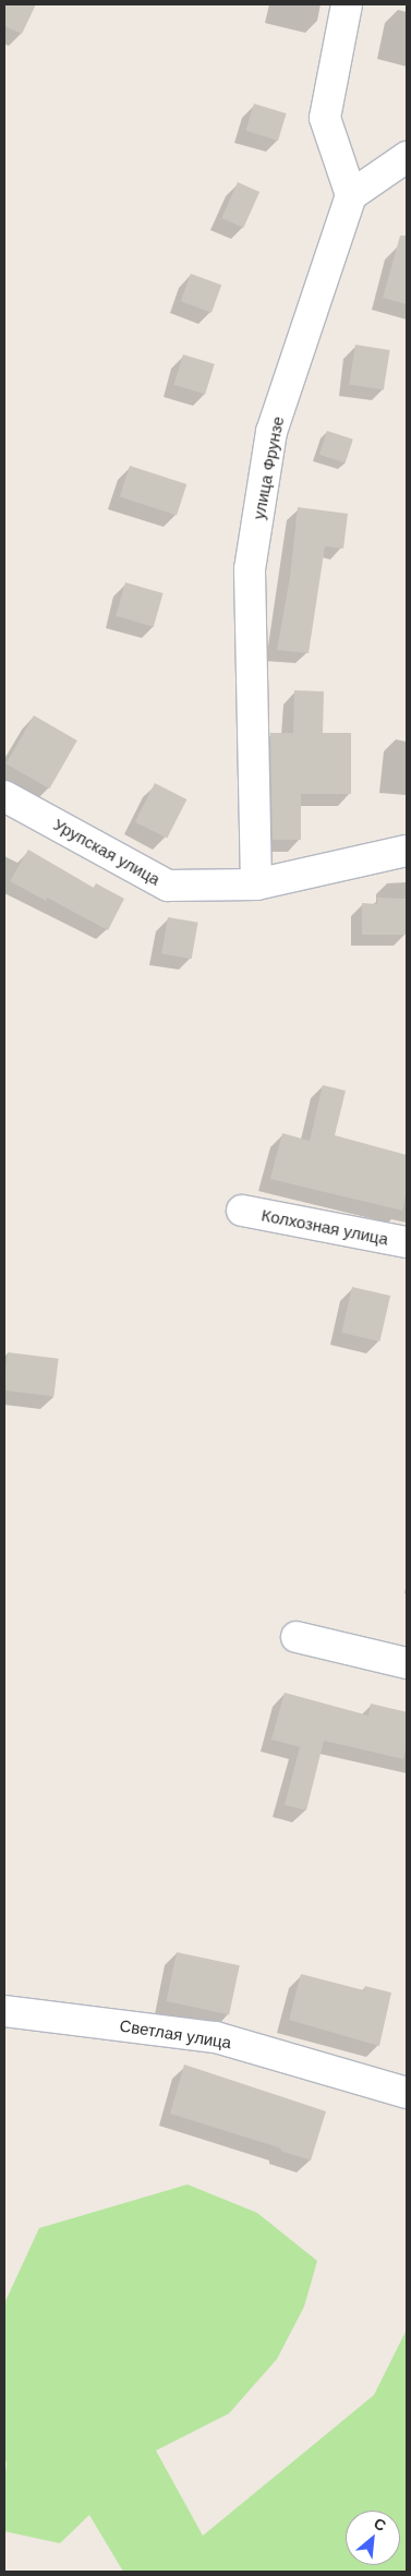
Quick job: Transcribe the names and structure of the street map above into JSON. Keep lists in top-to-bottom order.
{
  "streets": {
    "street": [
      "улица Фрунзе",
      "Урупская улица",
      "Колхозная улица",
      "Светлая улица"
    ]
  },
  "crossings": [
    ["улица Фрунзе", "Урупская улица"]
  ],
  "north": "top right"
}
